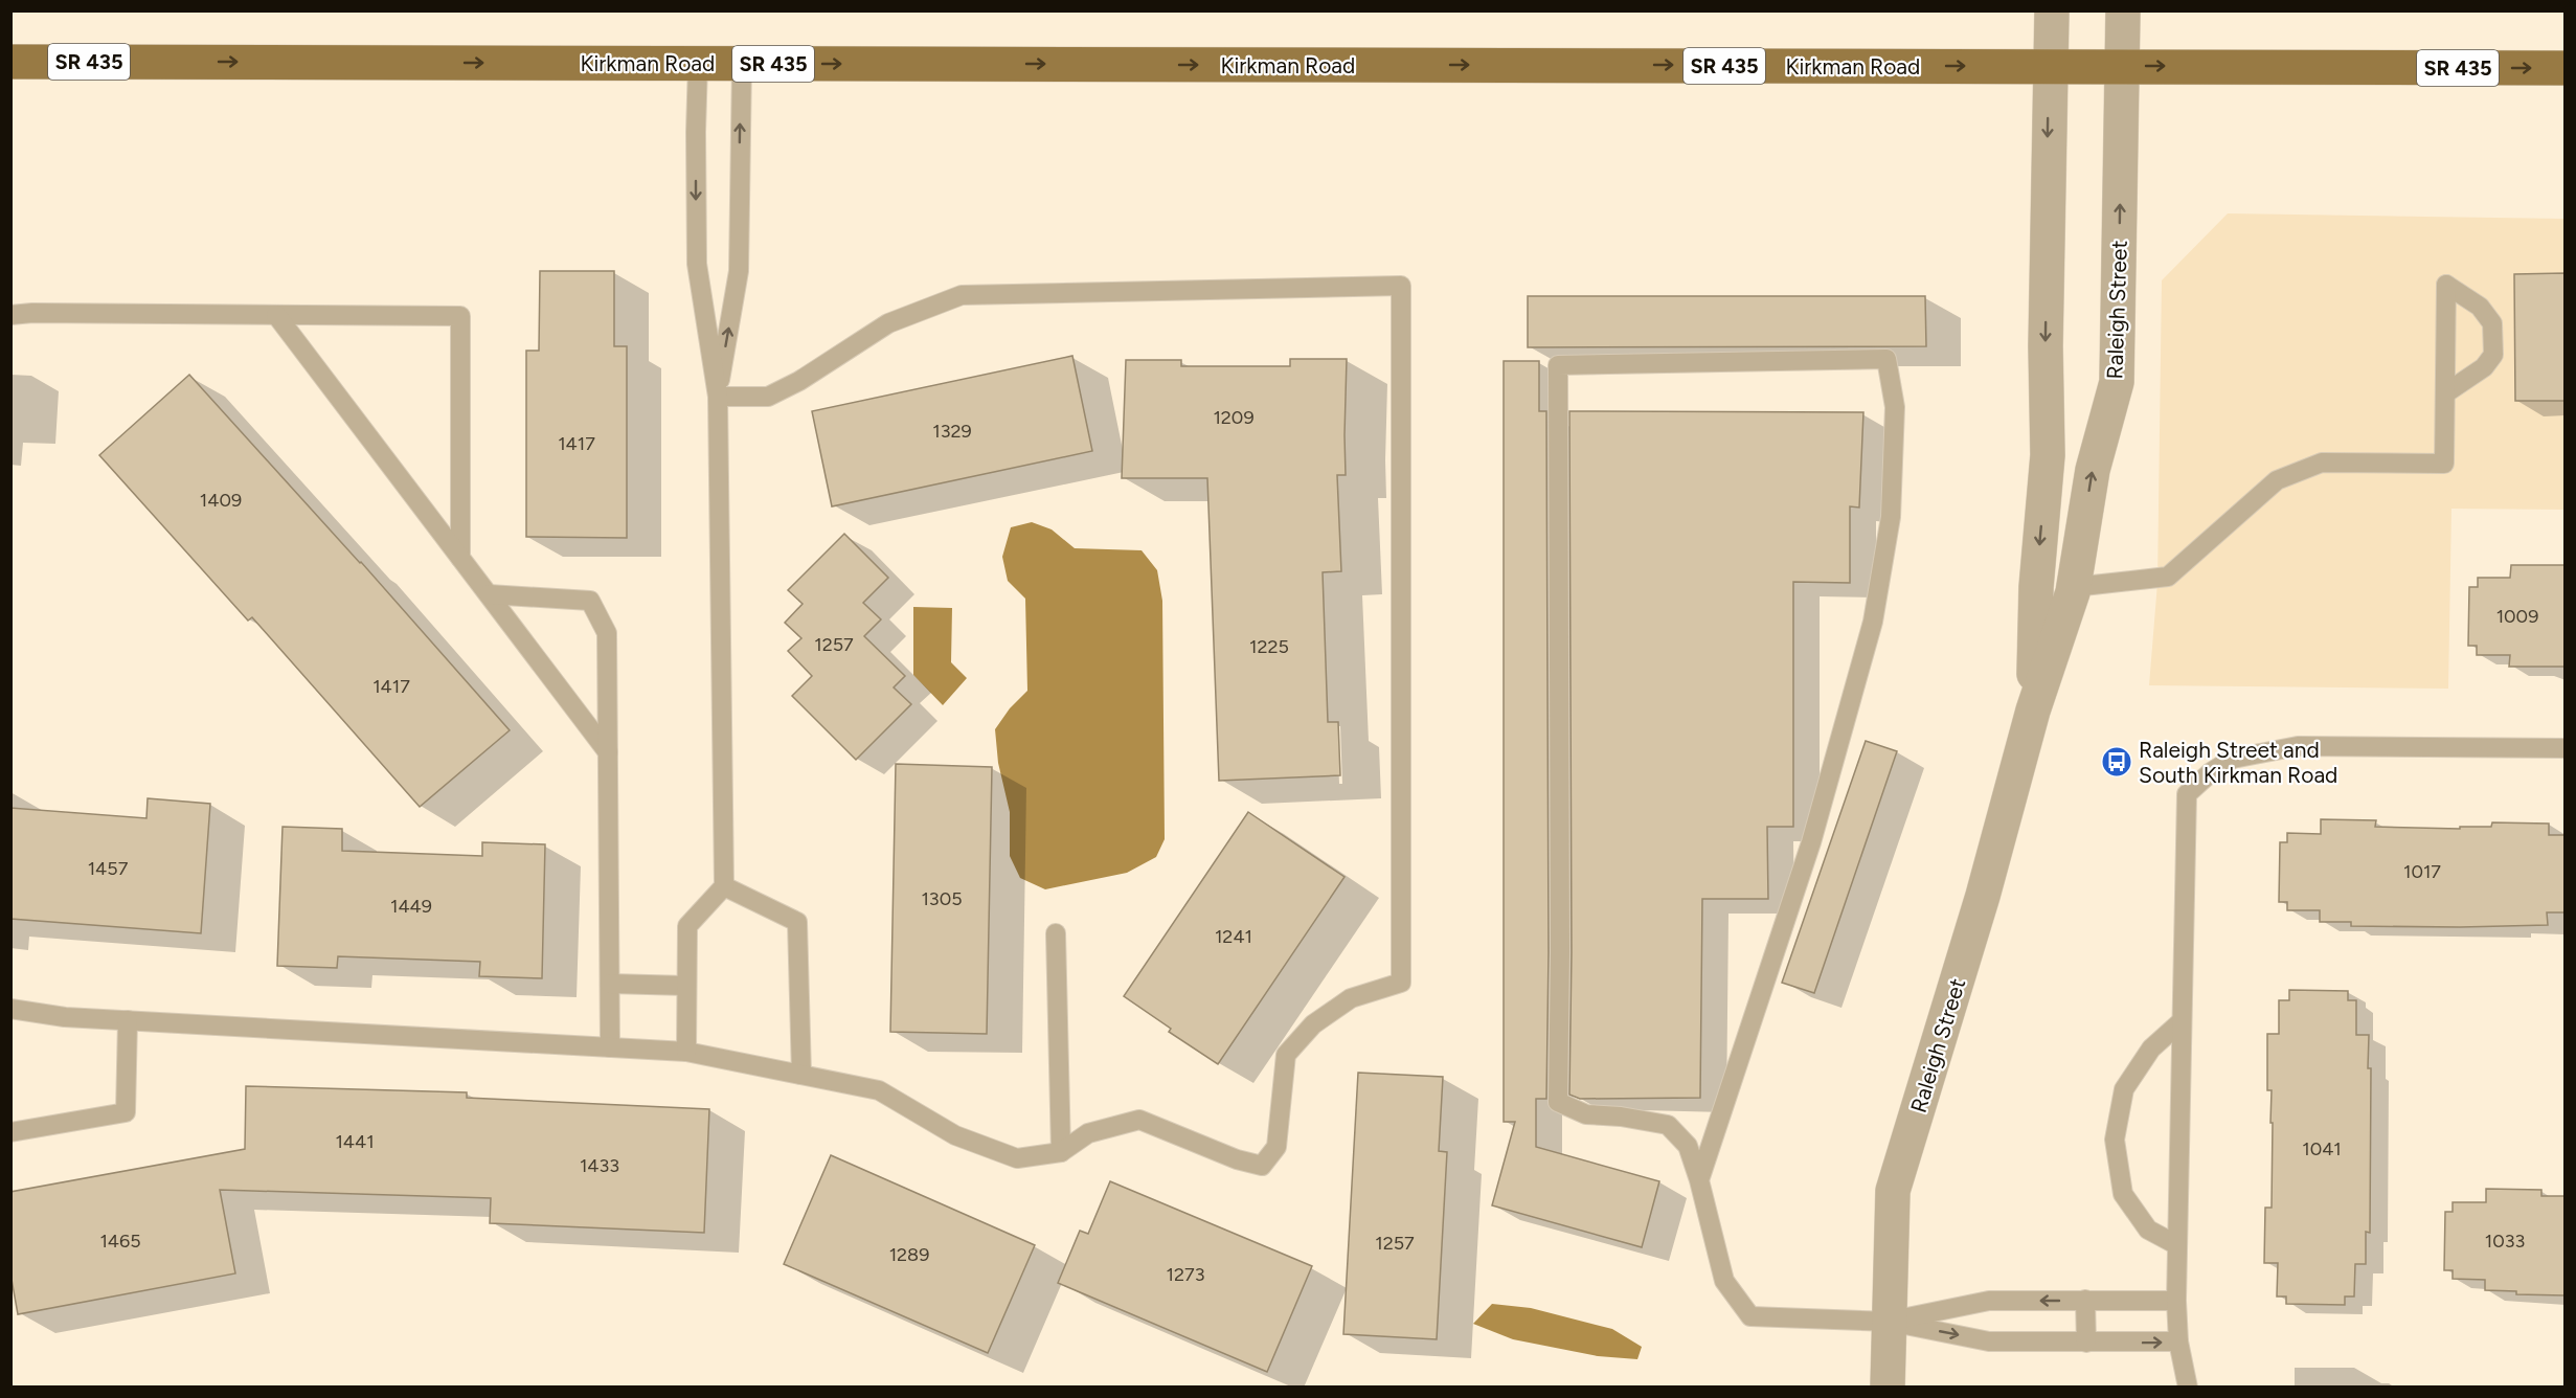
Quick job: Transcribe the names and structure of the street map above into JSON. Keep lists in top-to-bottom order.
{
  "streets": {
    "main road": ["SR 435", "Kirkman Road"],
    "street": ["Raleigh Street"]
  },
  "crossings": [
    ["Kirkman Road", "Raleigh Street"]
  ],
  "one_way": ["Kirkman Road"],
  "places": {
    "bus stop": ["Raleigh Street and South Kirkman Road"]
  },
  "house_numbers": [
    "1209",
    "1329",
    "1417",
    "1409",
    "1009",
    "1257",
    "1225",
    "1417",
    "1457",
    "1017",
    "1305",
    "1449",
    "1241",
    "1441",
    "1041",
    "1433",
    "1465",
    "1033",
    "1257",
    "1289",
    "1273"
  ]
}
